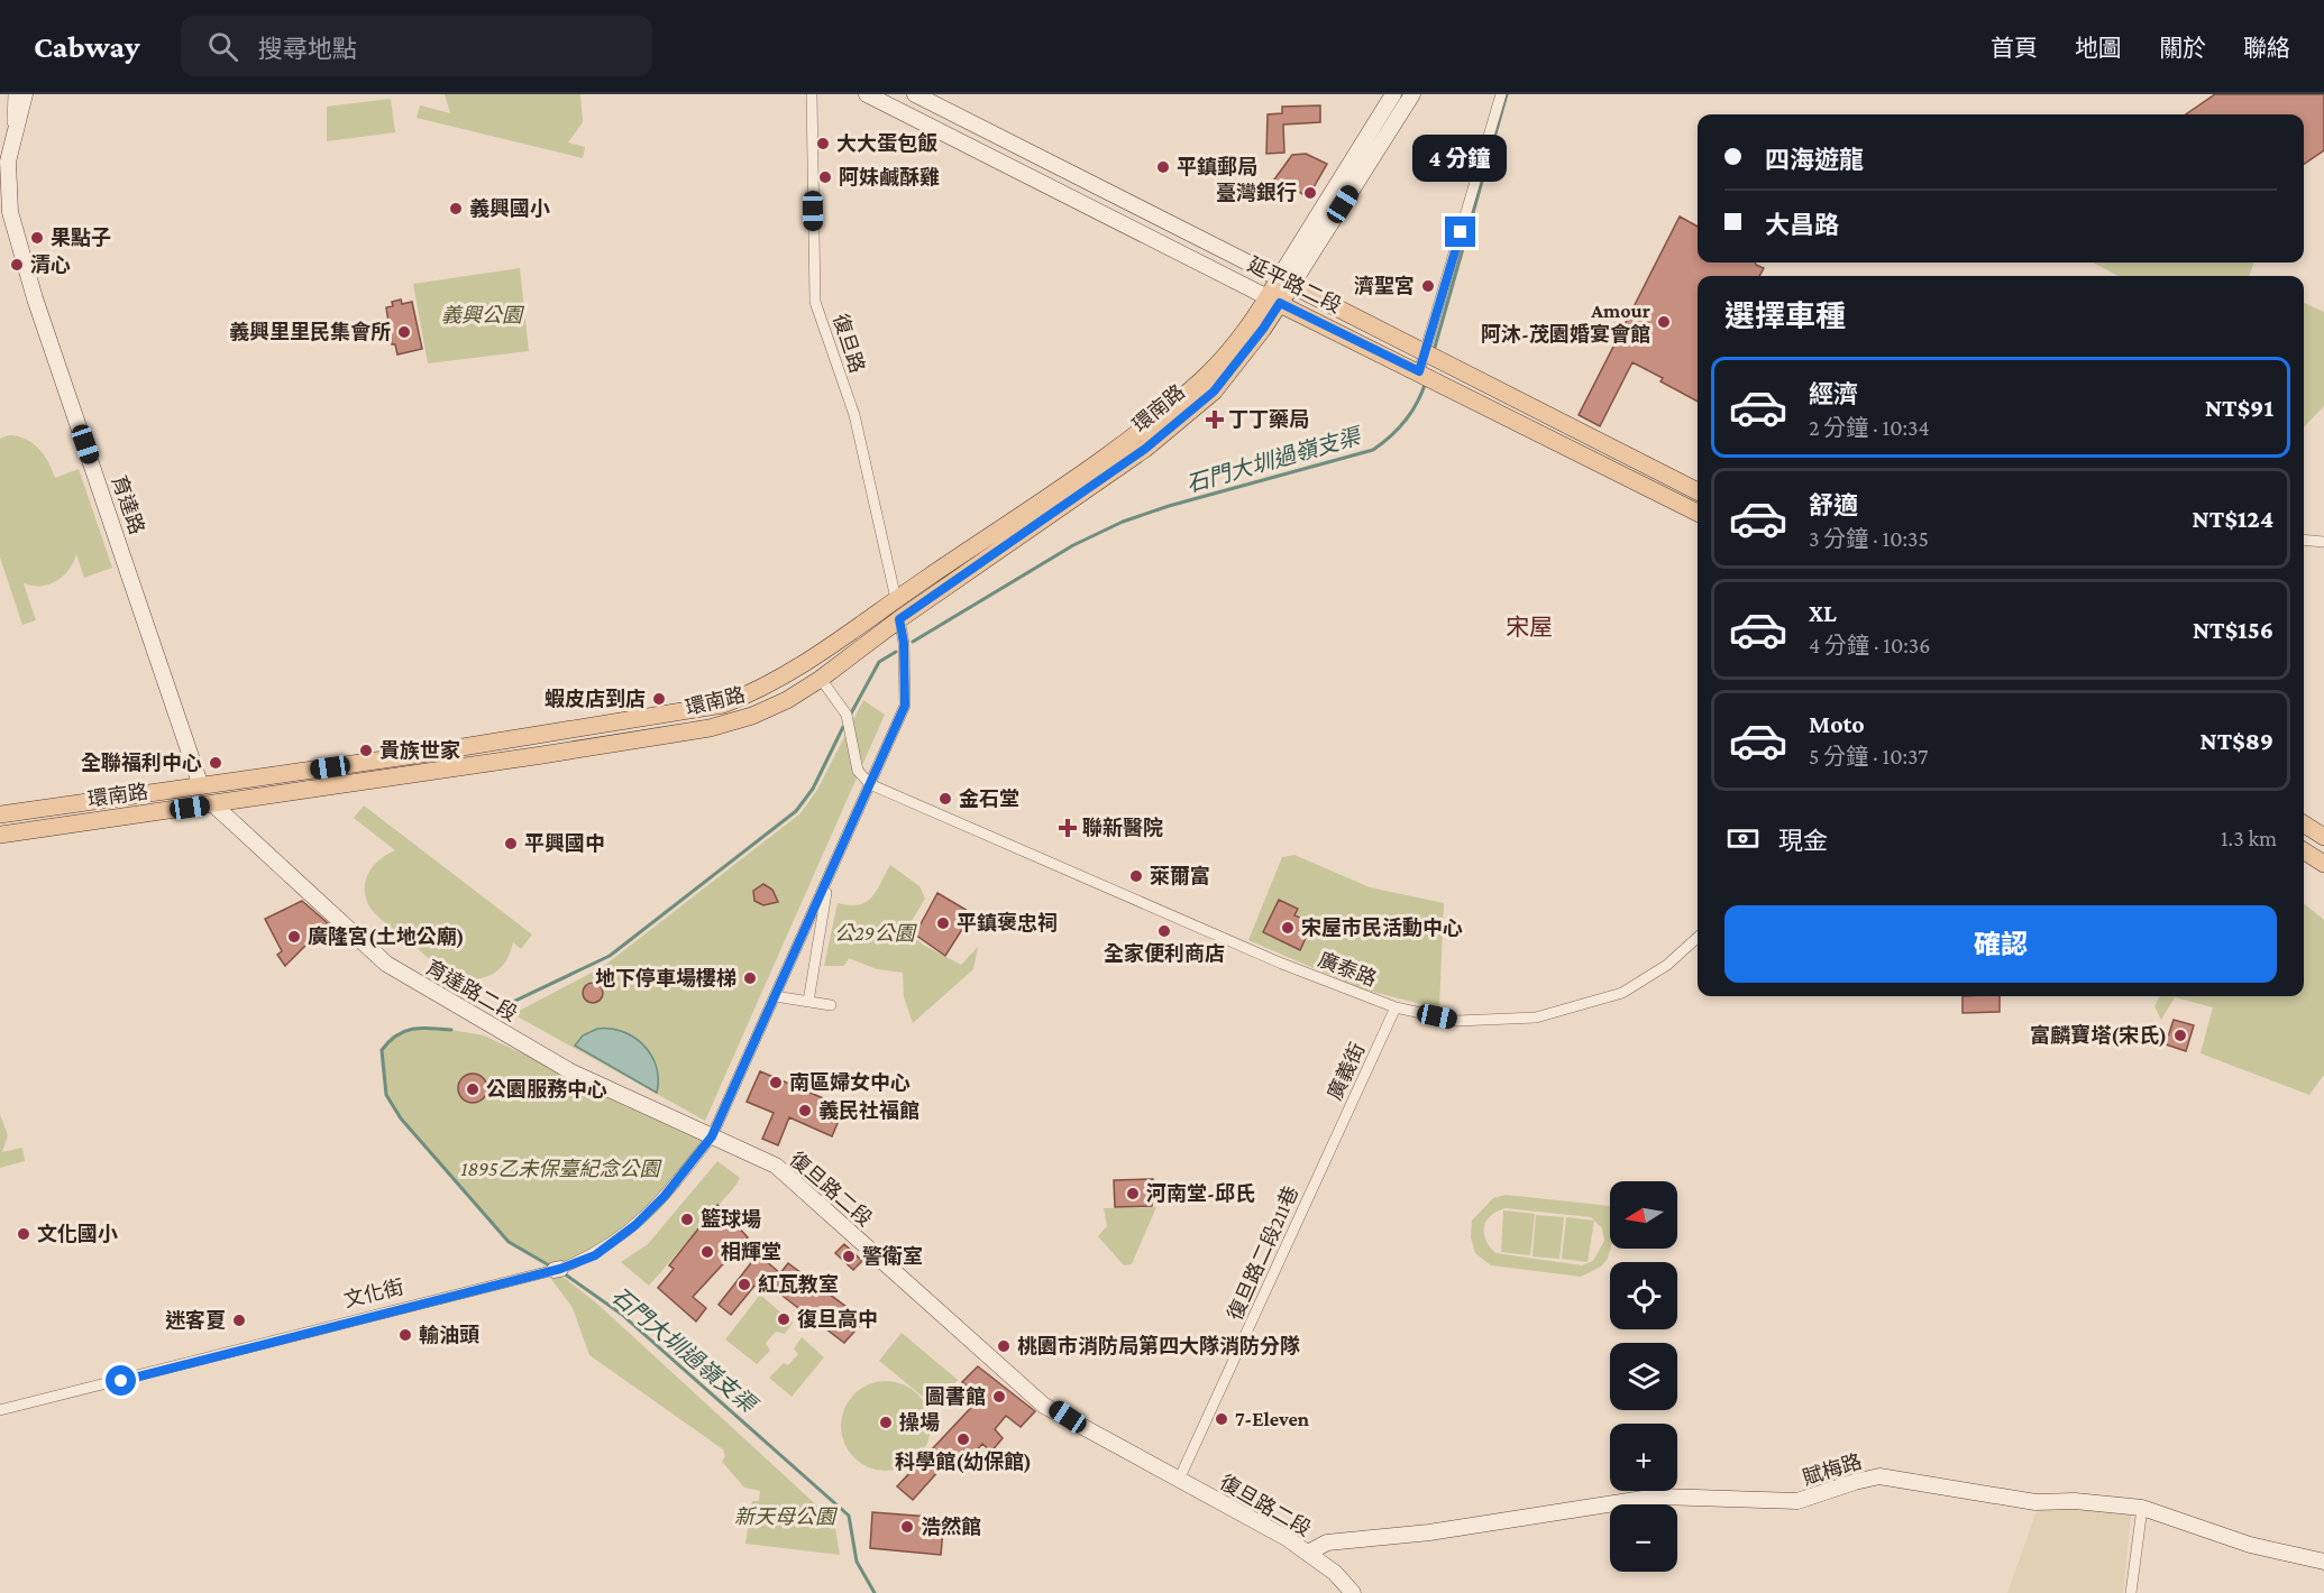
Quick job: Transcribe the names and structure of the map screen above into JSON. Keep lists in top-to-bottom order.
{
  "streets": {
    "main road": ["延平路二段", "環南路"],
    "street": [
      "復旦路",
      "育達路",
      "廣泰路",
      "育達路二段",
      "廣義街",
      "復旦路二段",
      "復旦路二段211巷",
      "文化街",
      "賦梅路"
    ]
  },
  "crossings": [
    ["延平路二段", "環南路"],
    ["復旦路", "環南路"],
    ["環南路", "育達路"],
    ["環南路", "育達路二段"],
    ["育達路", "育達路二段"],
    ["廣泰路", "廣義街"],
    ["育達路二段", "復旦路二段"],
    ["育達路二段", "文化街"],
    ["廣義街", "復旦路二段211巷"],
    ["復旦路二段", "復旦路二段211巷"],
    ["復旦路二段", "文化街"],
    ["復旦路二段", "賦梅路"]
  ],
  "districts": ["宋屋"],
  "water": ["石門大圳過嶺支渠"],
  "parks": [
    "義興公園",
    "公29公園",
    "1895乙未保臺紀念公園",
    "新天母公園"
  ],
  "places": {
    "other": [
      "大大蛋包飯",
      "平鎮郵局",
      "阿妹鹹酥雞",
      "臺灣銀行",
      "義興國小",
      "果點子",
      "清心",
      "濟聖宮",
      "Amour 阿沐-茂園婚宴會館",
      "義興里里民集會所",
      "蝦皮店到店",
      "貴族世家",
      "全聯福利中心",
      "金石堂",
      "平興國中",
      "萊爾富",
      "平鎮褒忠祠",
      "宋屋市民活動中心",
      "全家便利商店",
      "廣隆宮(土地公廟)",
      "地下停車場樓梯",
      "富麟寶塔(宋氏)",
      "南區婦女中心",
      "公園服務中心",
      "義民社福館",
      "河南堂-邱氏",
      "籃球場",
      "文化國小",
      "相輝堂",
      "警衛室",
      "紅瓦教室",
      "復旦高中",
      "迷客夏",
      "輸油頭",
      "桃園市消防局第四大隊消防分隊",
      "圖書館",
      "7-Eleven",
      "操場",
      "科學館(幼保館)",
      "浩然館"
    ],
    "health": ["丁丁藥局", "聯新醫院"]
  },
  "north": "left",
  "page": {
    "header": "Cabway",
    "search": "搜尋地點",
    "nav": [
      "首頁",
      "地圖",
      "關於",
      "聯絡"
    ],
    "banner": ["四海遊龍", "大昌路"],
    "bubble": "4 分鐘",
    "heading": "選擇車種",
    "list": [
      {
        "name": "經濟",
        "note": "2 分鐘 · 10:34",
        "value": "NT$91"
      },
      {
        "name": "舒適",
        "note": "3 分鐘 · 10:35",
        "value": "NT$124"
      },
      {
        "name": "XL",
        "note": "4 分鐘 · 10:36",
        "value": "NT$156"
      },
      {
        "name": "Moto",
        "note": "5 分鐘 · 10:37",
        "value": "NT$89"
      }
    ],
    "pay": ["現金", "1.3 km"],
    "buttons": "確認",
    "map_buttons": ["+", "−"]
  }
}
